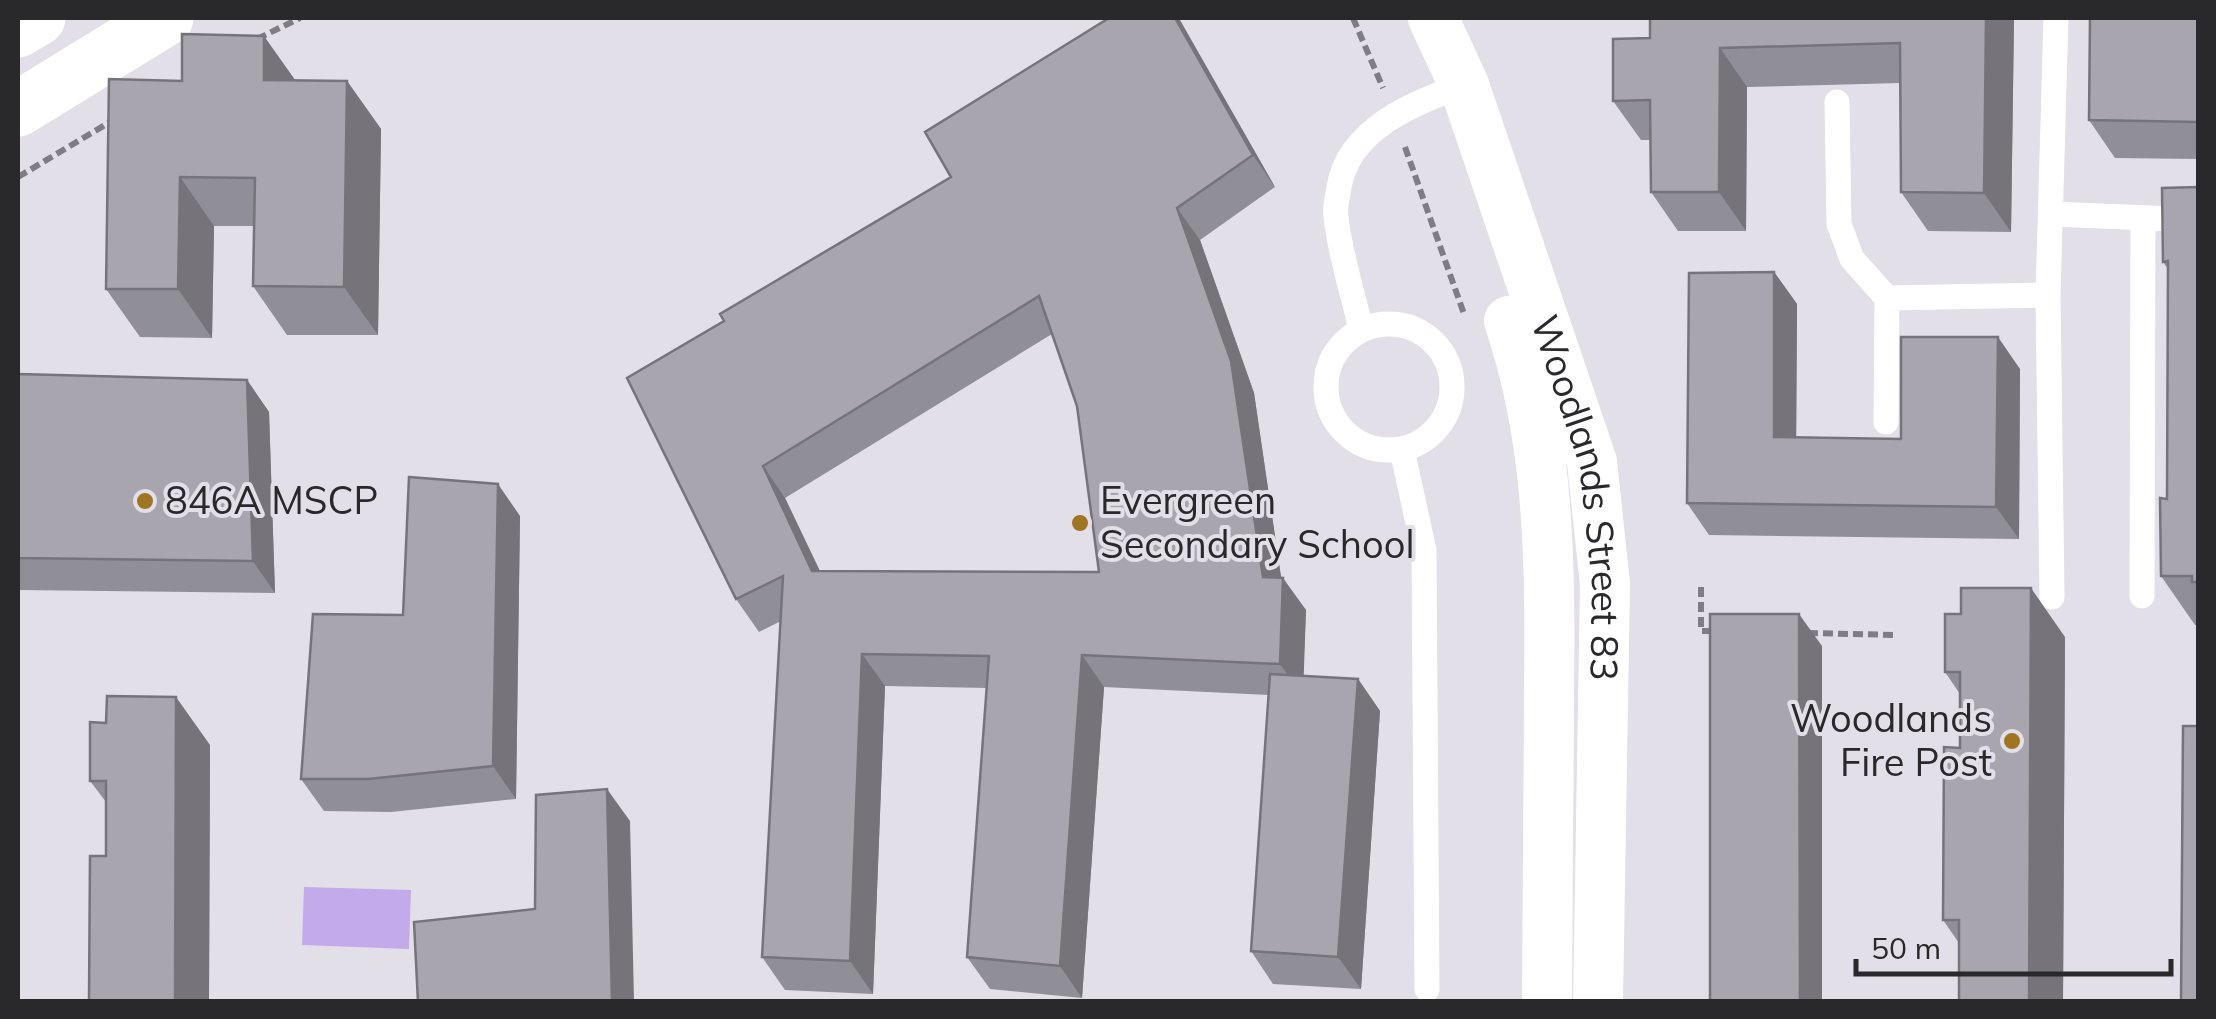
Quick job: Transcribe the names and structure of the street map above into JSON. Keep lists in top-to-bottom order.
{
  "streets": {
    "street": ["Woodlands Street 83"]
  },
  "places": ["846A MSCP", "Evergreen Secondary School", "Woodlands Fire Post"],
  "scale_bar": "50 m"
}
